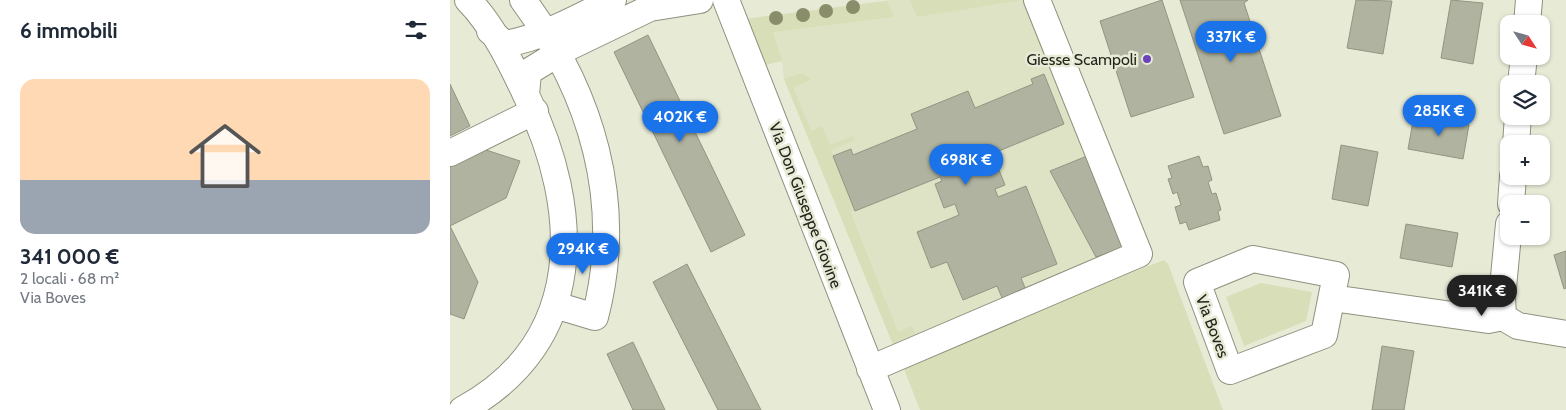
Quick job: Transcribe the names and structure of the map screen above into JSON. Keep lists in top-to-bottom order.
{
  "streets": {
    "street": ["Via Don Giuseppe Giovine", "Via Boves"]
  },
  "places": ["Giesse Scampoli"],
  "north": "bottom right",
  "page": {
    "heading": "6 immobili",
    "map_buttons": ["+", "−"],
    "price": [
      "337K €",
      "285K €",
      "402K €",
      "698K €",
      "294K €",
      "341K €"
    ],
    "list": [
      {
        "name": "341 000 €",
        "note": "2 locali · 68 m² · Via Boves"
      }
    ]
  }
}
